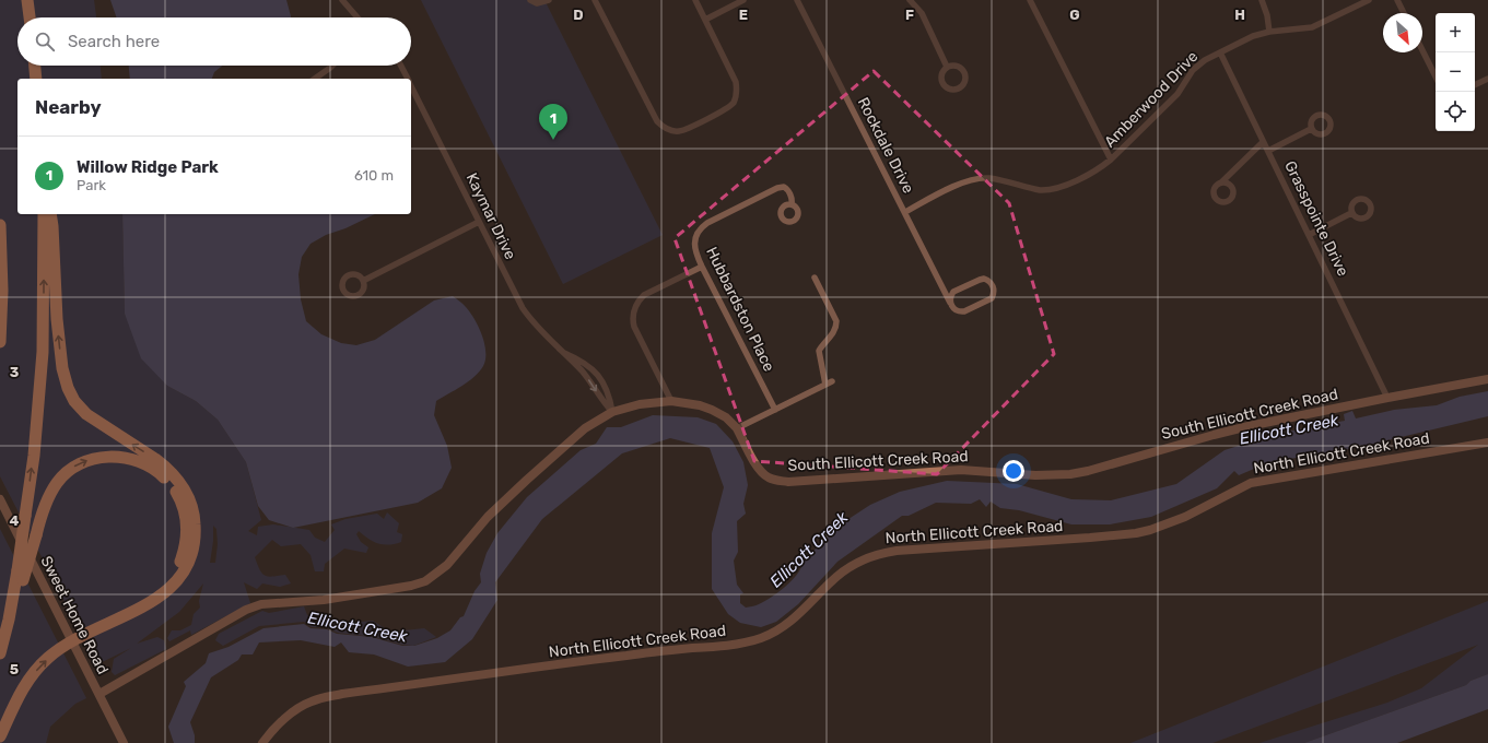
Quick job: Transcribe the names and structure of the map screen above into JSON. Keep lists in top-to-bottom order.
{
  "streets": {
    "street": [
      "Amberwood Drive",
      "Rockdale Drive",
      "Kaymar Drive",
      "Grasspointe Drive",
      "Hubbardston Place",
      "South Ellicott Creek Road",
      "North Ellicott Creek Road",
      "Sweet Home Road"
    ]
  },
  "crossings": [
    ["Amberwood Drive", "Rockdale Drive"],
    ["Amberwood Drive", "Grasspointe Drive"],
    ["Kaymar Drive", "South Ellicott Creek Road"],
    ["Grasspointe Drive", "South Ellicott Creek Road"],
    ["South Ellicott Creek Road", "Sweet Home Road"]
  ],
  "water": ["Ellicott Creek"],
  "north": "bottom right",
  "page": {
    "map_buttons": ["+", "−"],
    "search": "Search here",
    "heading": "Nearby",
    "pins": "1",
    "list": [
      {
        "mark": "1",
        "name": "Willow Ridge Park",
        "note": "Park",
        "value": "610 m"
      }
    ]
  },
  "grid": {
    "columns": [
      "D",
      "E",
      "F",
      "G",
      "H"
    ],
    "rows": ["3", "4", "5"]
  }
}
